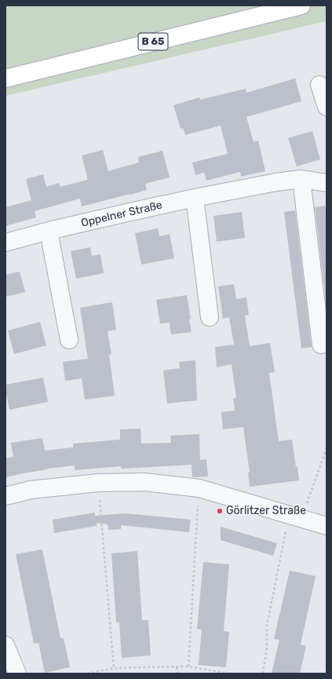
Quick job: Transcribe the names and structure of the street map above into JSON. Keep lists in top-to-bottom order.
{
  "streets": {
    "main road": ["B 65"],
    "street": ["Oppelner Straße"]
  },
  "places": ["Görlitzer Straße"]
}
